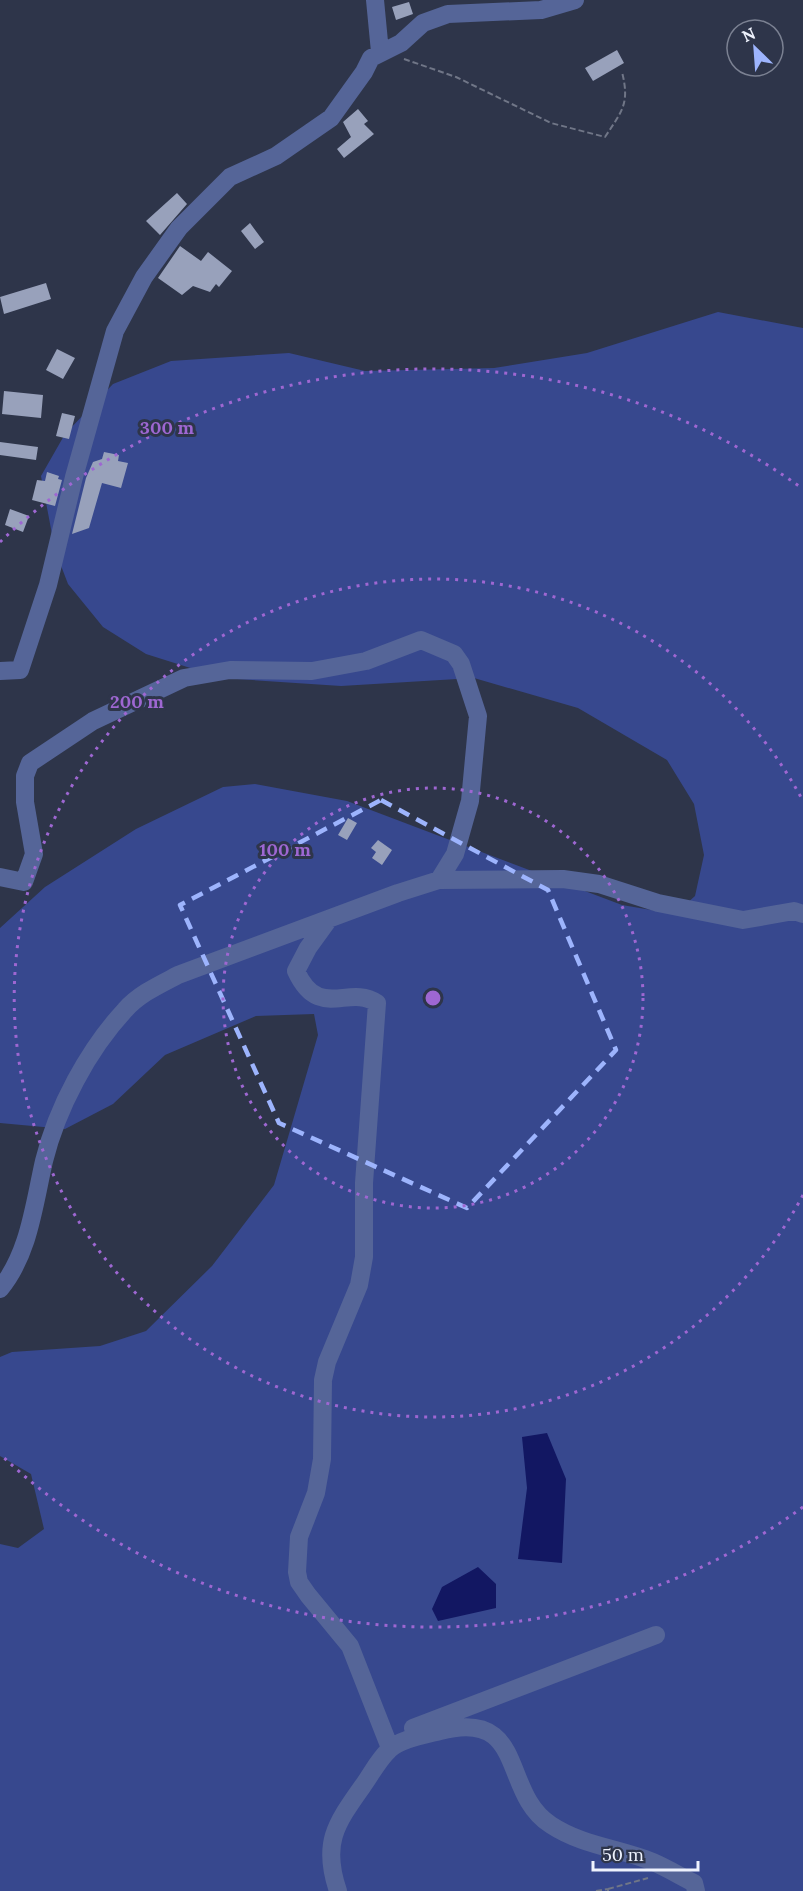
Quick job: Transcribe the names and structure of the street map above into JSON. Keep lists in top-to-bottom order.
{
  "scale_bar": "50 m",
  "north": "top left",
  "rings": ["300 m", "200 m", "100 m"]
}
